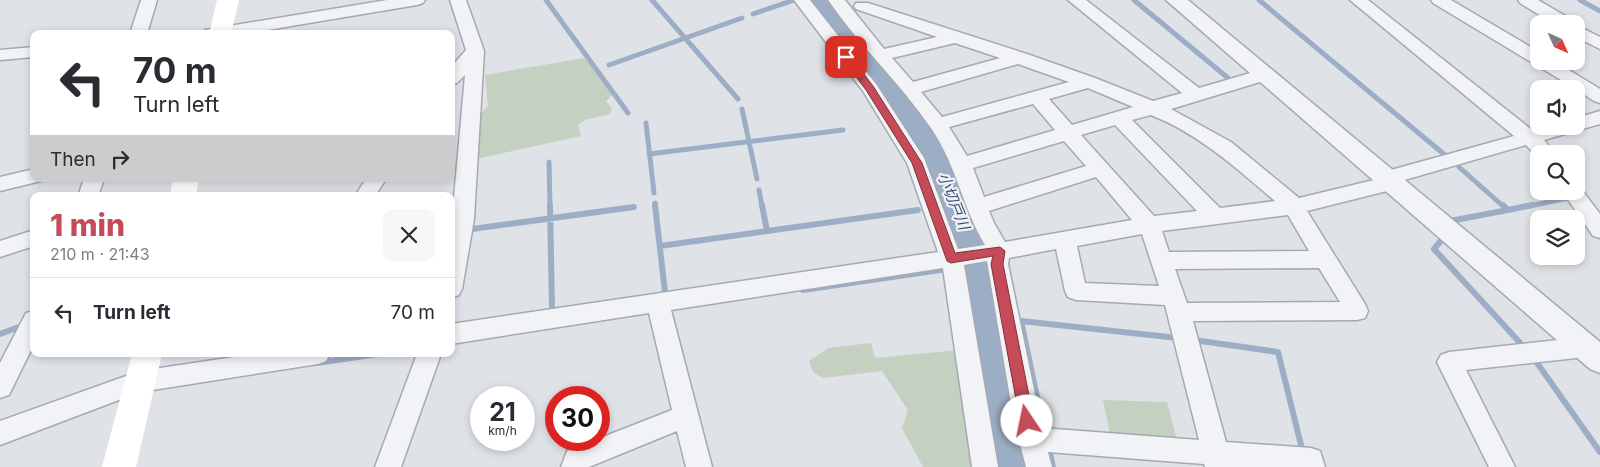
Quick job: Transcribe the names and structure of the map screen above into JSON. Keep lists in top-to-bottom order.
{
  "water": ["小切戸川"],
  "north": "bottom right",
  "page": {
    "turn": ["70 m", "Turn left"],
    "then": "Then",
    "heading": ["1 min", "210 m · 21:43"],
    "list": [
      {
        "name": "Turn left",
        "value": "70 m"
      }
    ],
    "speed": "21 km/h",
    "limit": "30"
  }
}
